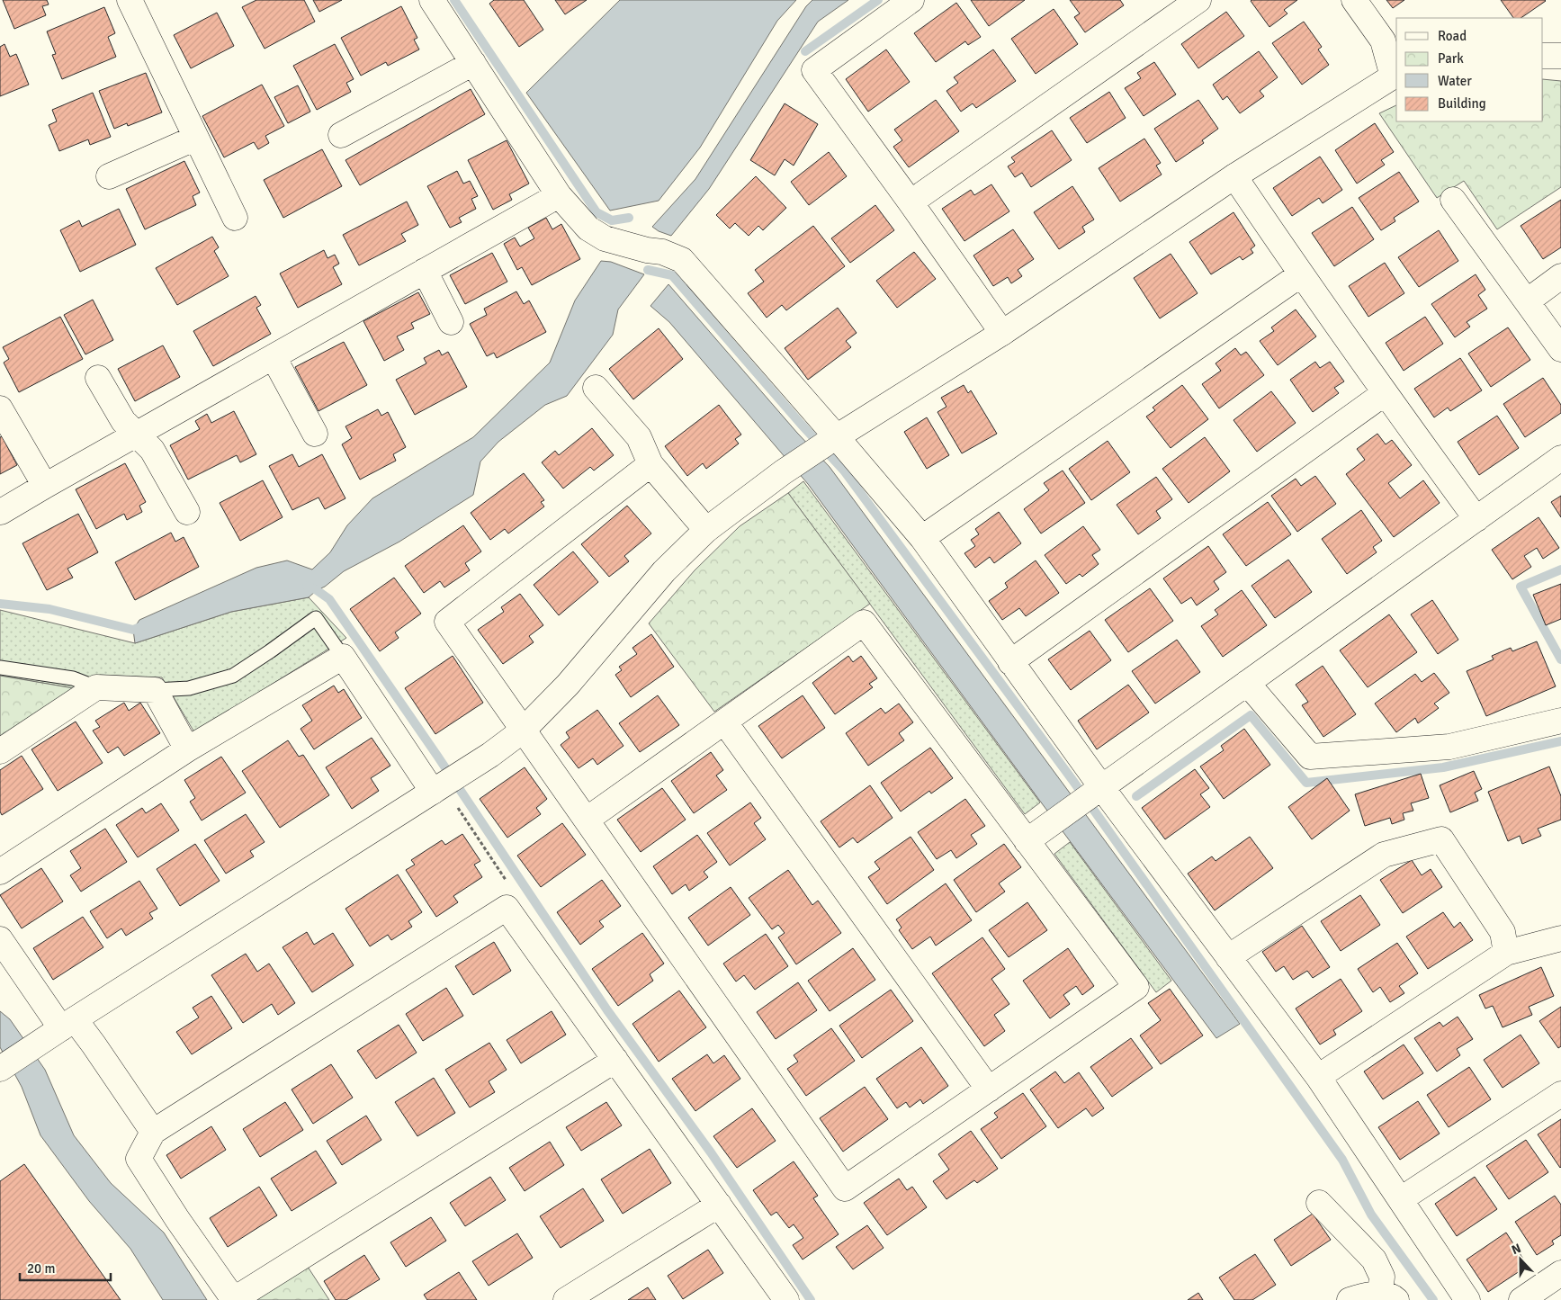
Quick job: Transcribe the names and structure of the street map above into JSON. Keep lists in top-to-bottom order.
{
  "legend": [
    "Road",
    "Park",
    "Water",
    "Building"
  ],
  "scale_bar": "20 m",
  "north": "top"
}
